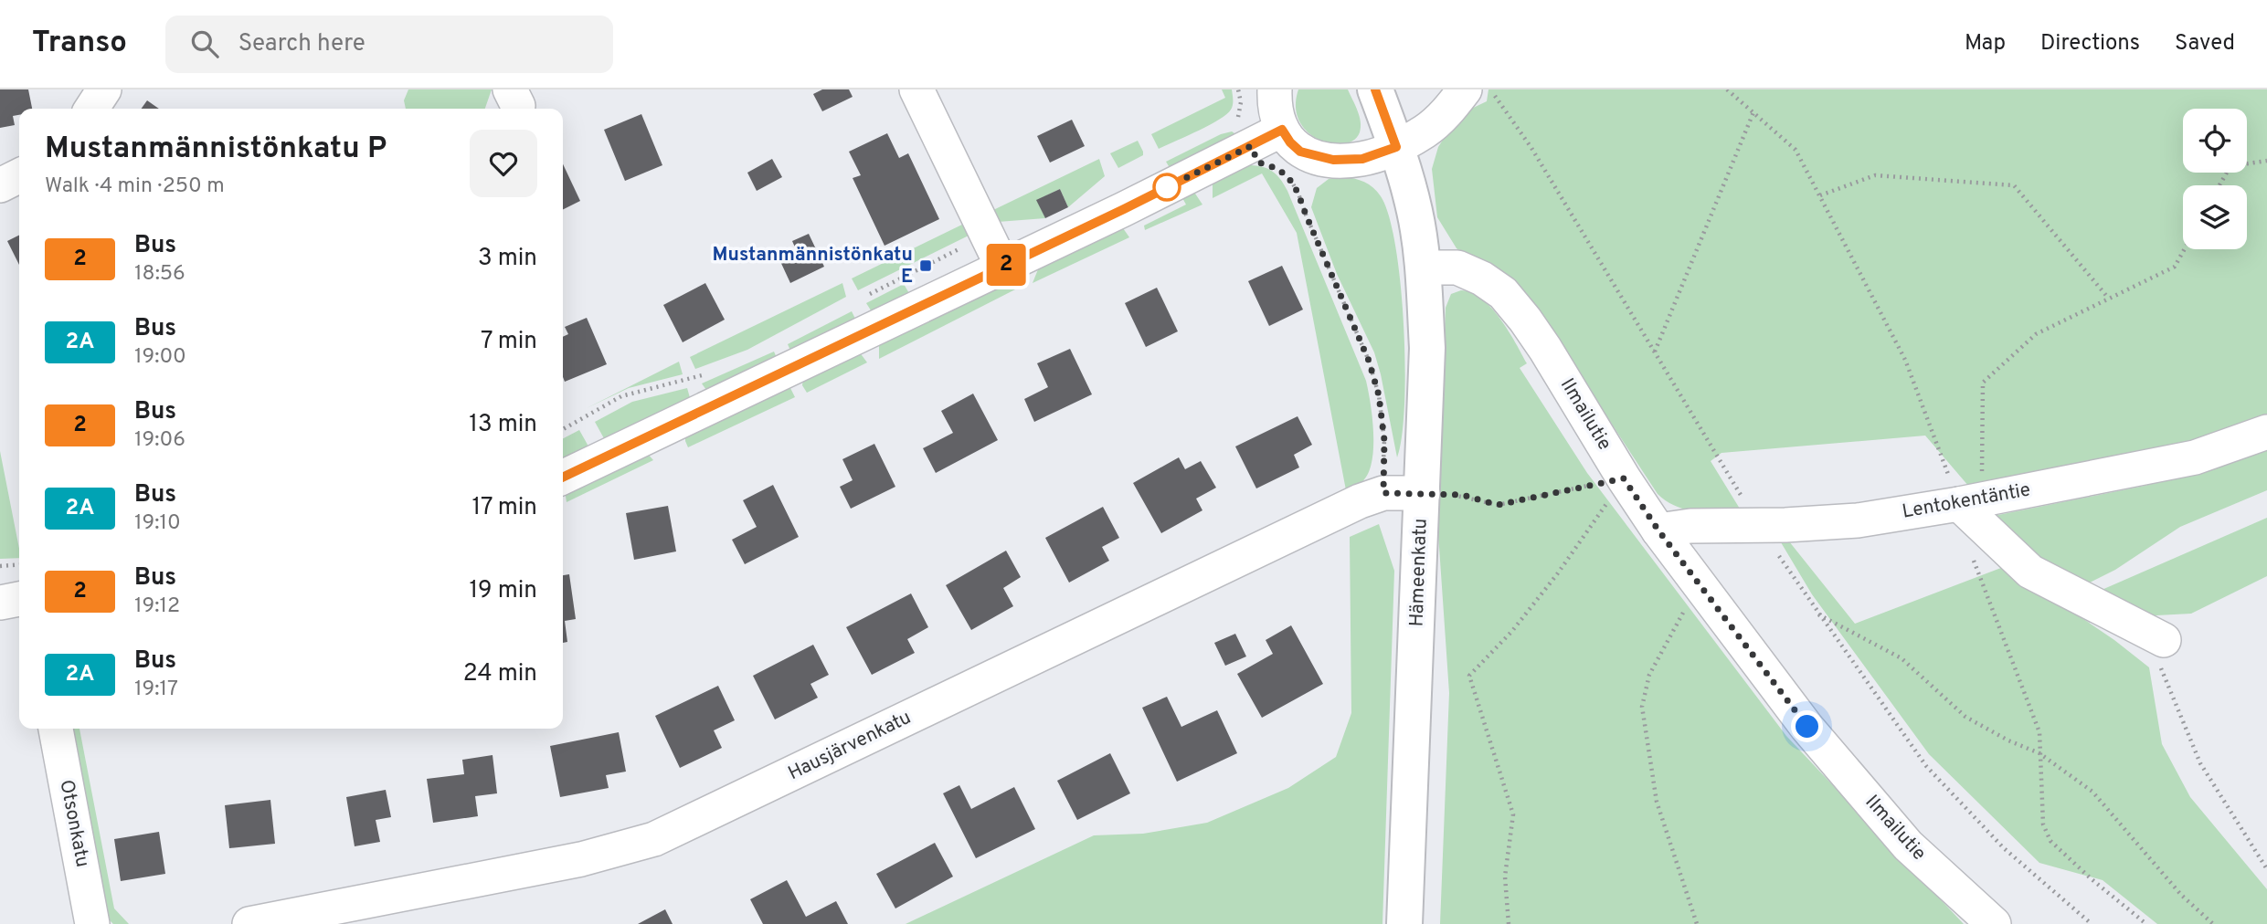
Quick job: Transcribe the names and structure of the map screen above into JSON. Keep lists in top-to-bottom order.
{
  "streets": {
    "main road": ["Hämeenkatu"],
    "street": [
      "Ilmailutie",
      "Lentokentäntie",
      "Hausjärvenkatu",
      "Otsonkatu"
    ]
  },
  "crossings": [
    ["Ilmailutie", "Lentokentäntie"],
    ["Ilmailutie", "Hämeenkatu"],
    ["Hämeenkatu", "Hausjärvenkatu"]
  ],
  "places": {
    "transit": ["Mustanmännistönkatu E"]
  },
  "lines": ["bus line 2"],
  "page": {
    "header": "Transo",
    "search": "Search here",
    "nav": ["Map", "Directions", "Saved"],
    "on_map": "2",
    "heading": ["Mustanmännistönkatu P", "Walk · 4 min · 250 m"],
    "list": [
      {
        "mark": "2",
        "name": "Bus",
        "note": "18:56",
        "value": "3 min"
      },
      {
        "mark": "2A",
        "name": "Bus",
        "note": "19:00",
        "value": "7 min"
      },
      {
        "mark": "2",
        "name": "Bus",
        "note": "19:06",
        "value": "13 min"
      },
      {
        "mark": "2A",
        "name": "Bus",
        "note": "19:10",
        "value": "17 min"
      },
      {
        "mark": "2",
        "name": "Bus",
        "note": "19:12",
        "value": "19 min"
      },
      {
        "mark": "2A",
        "name": "Bus",
        "note": "19:17",
        "value": "24 min"
      }
    ]
  }
}
